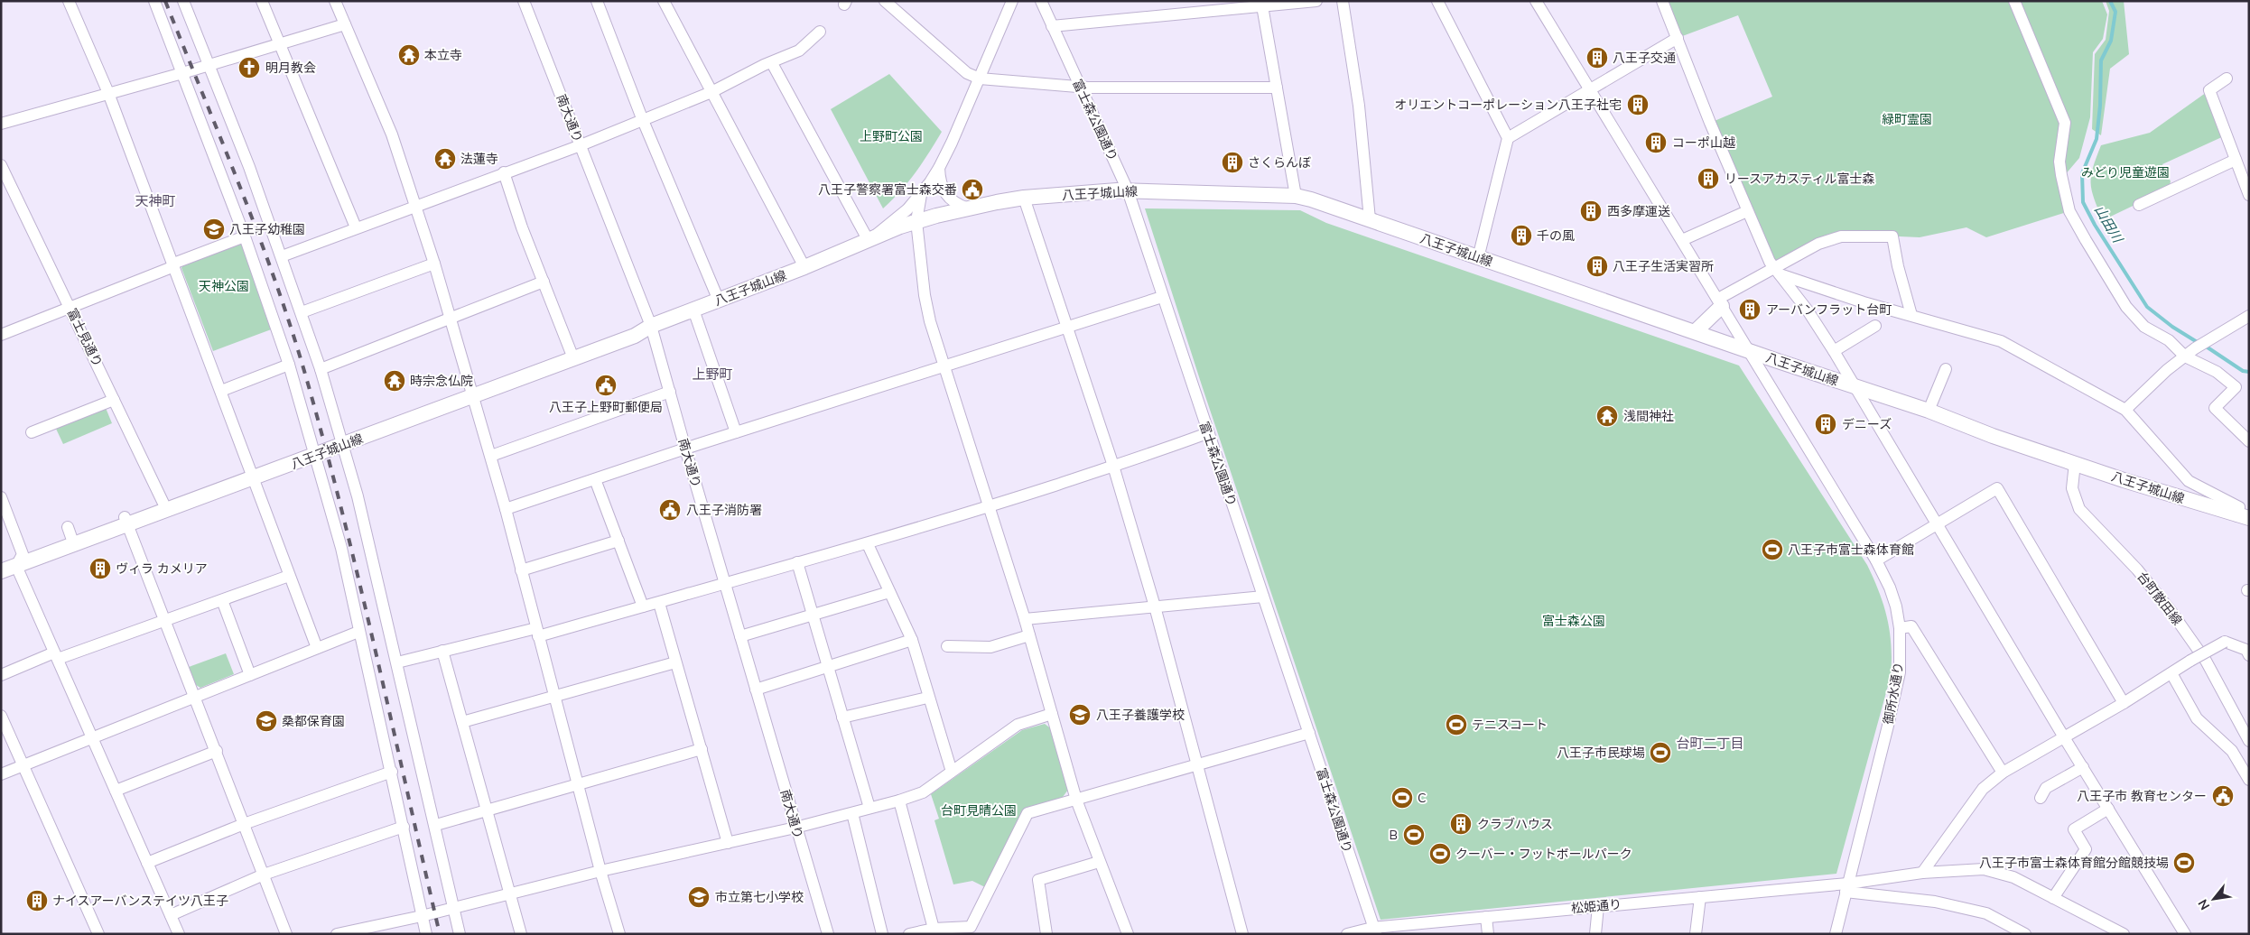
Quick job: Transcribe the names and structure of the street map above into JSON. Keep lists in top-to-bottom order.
{
  "streets": {
    "main road": ["八王子城山線"],
    "street": [
      "南大通り",
      "富士森公園通り",
      "富士見通り",
      "台町散田線",
      "御所水通り",
      "松姫通り"
    ]
  },
  "crossings": [
    ["南大通り", "八王子城山線"],
    ["富士森公園通り", "八王子城山線"],
    ["富士森公園通り", "松姫通り"],
    ["八王子城山線", "富士見通り"],
    ["八王子城山線", "台町散田線"],
    ["八王子城山線", "御所水通り"],
    ["御所水通り", "松姫通り"]
  ],
  "districts": ["天神町", "上野町", "台町二丁目"],
  "water": ["山田川"],
  "parks": [
    "緑町霊園",
    "上野町公園",
    "みどり児童遊園",
    "天神公園",
    "富士森公園",
    "台町見晴公園"
  ],
  "places": {
    "temple": [
      "本立寺",
      "法蓮寺",
      "時宗念仏院",
      "浅間神社"
    ],
    "building": [
      "八王子交通",
      "オリエントコーポレーション八王子社宅",
      "コーポ山越",
      "さくらんぼ",
      "リースアカスティル富士森",
      "西多摩運送",
      "千の風",
      "八王子生活実習所",
      "アーバンフラット台町",
      "デニーズ",
      "ヴィラ カメリア",
      "クラブハウス",
      "ナイスアーバンステイツ八王子"
    ],
    "church": ["明月教会"],
    "public building": [
      "八王子警察署富士森交番",
      "八王子上野町郵便局",
      "八王子消防署",
      "八王子市 教育センター"
    ],
    "school or university": [
      "八王子幼稚園",
      "八王子養護学校",
      "桑都保育園",
      "市立第七小学校"
    ],
    "sports": [
      "八王子市富士森体育館",
      "テニスコート",
      "八王子市民球場",
      "C",
      "B",
      "クーバー・フットボールパーク",
      "八王子市富士森体育館分館競技場"
    ]
  },
  "north": "bottom left"
}
